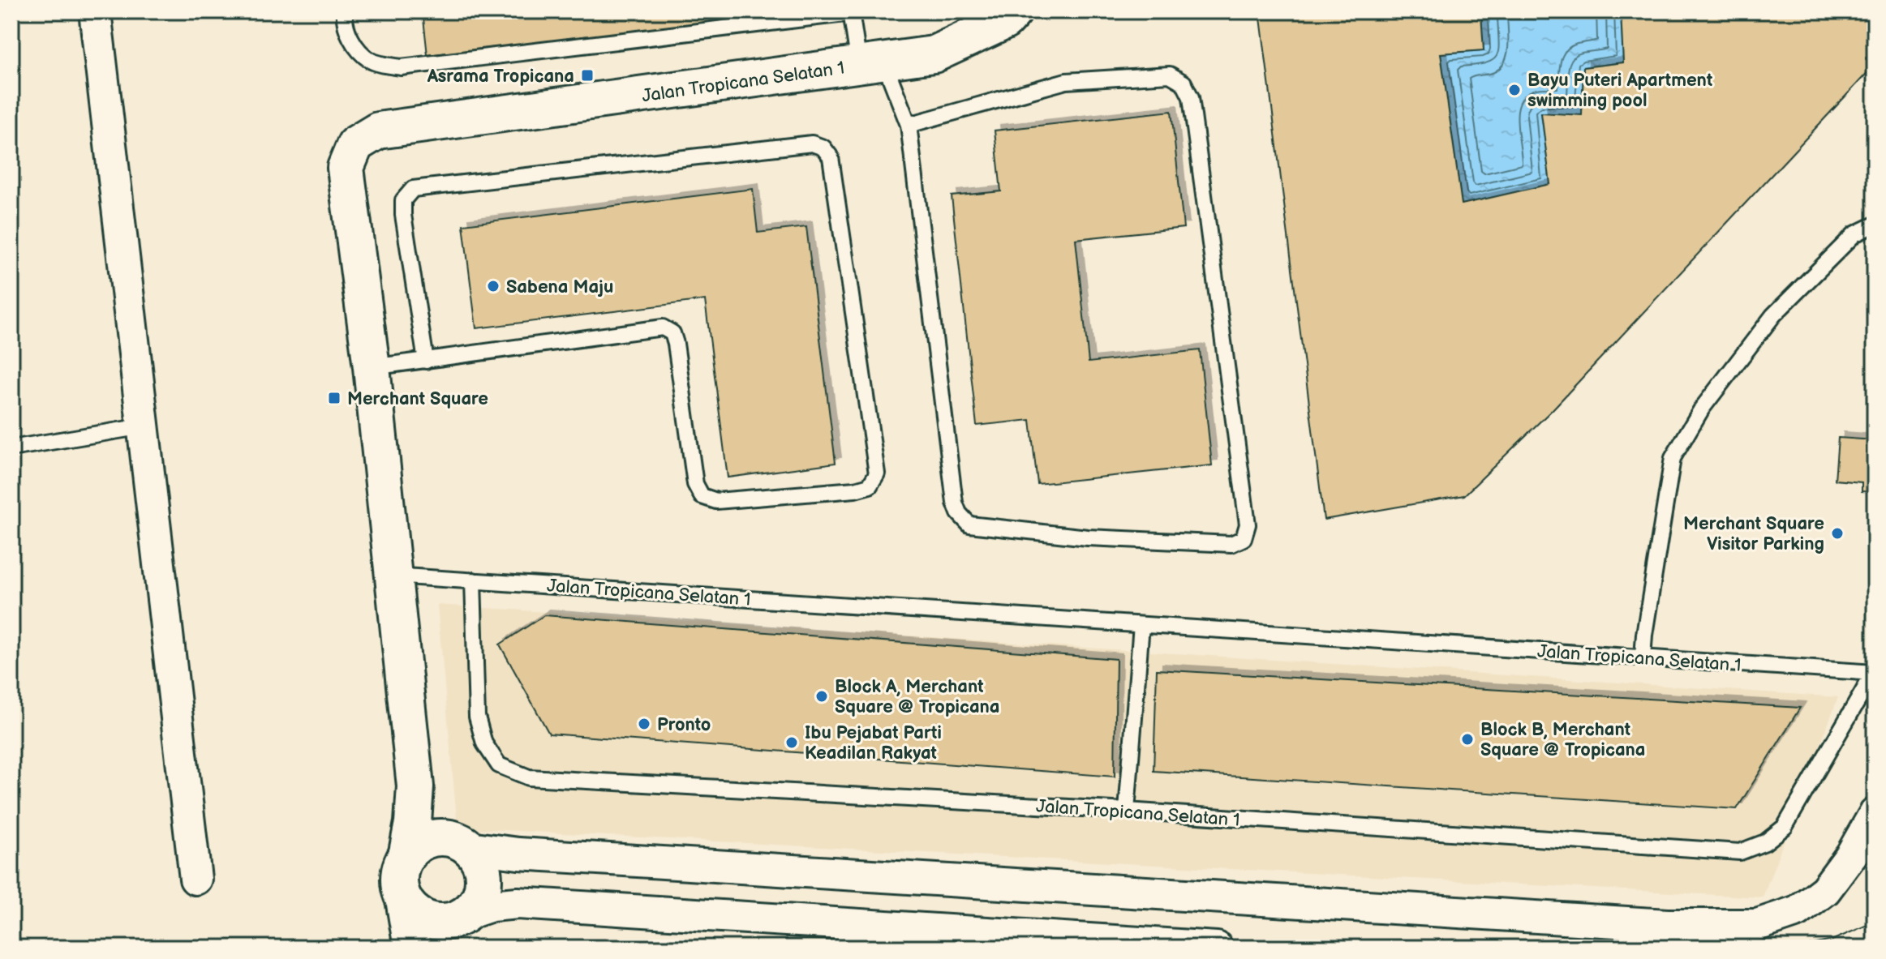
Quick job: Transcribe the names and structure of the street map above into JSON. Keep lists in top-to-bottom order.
{
  "streets": {
    "street": ["Jalan Tropicana Selatan 1"]
  },
  "places": {
    "transit": ["Asrama Tropicana", "Merchant Square"],
    "other": [
      "Bayu Puteri Apartment swimming pool",
      "Sabena Maju",
      "Merchant Square Visitor Parking",
      "Block A, Merchant Square @ Tropicana",
      "Pronto",
      "Block B, Merchant Square @ Tropicana",
      "Ibu Pejabat Parti Keadilan Rakyat"
    ]
  }
}
